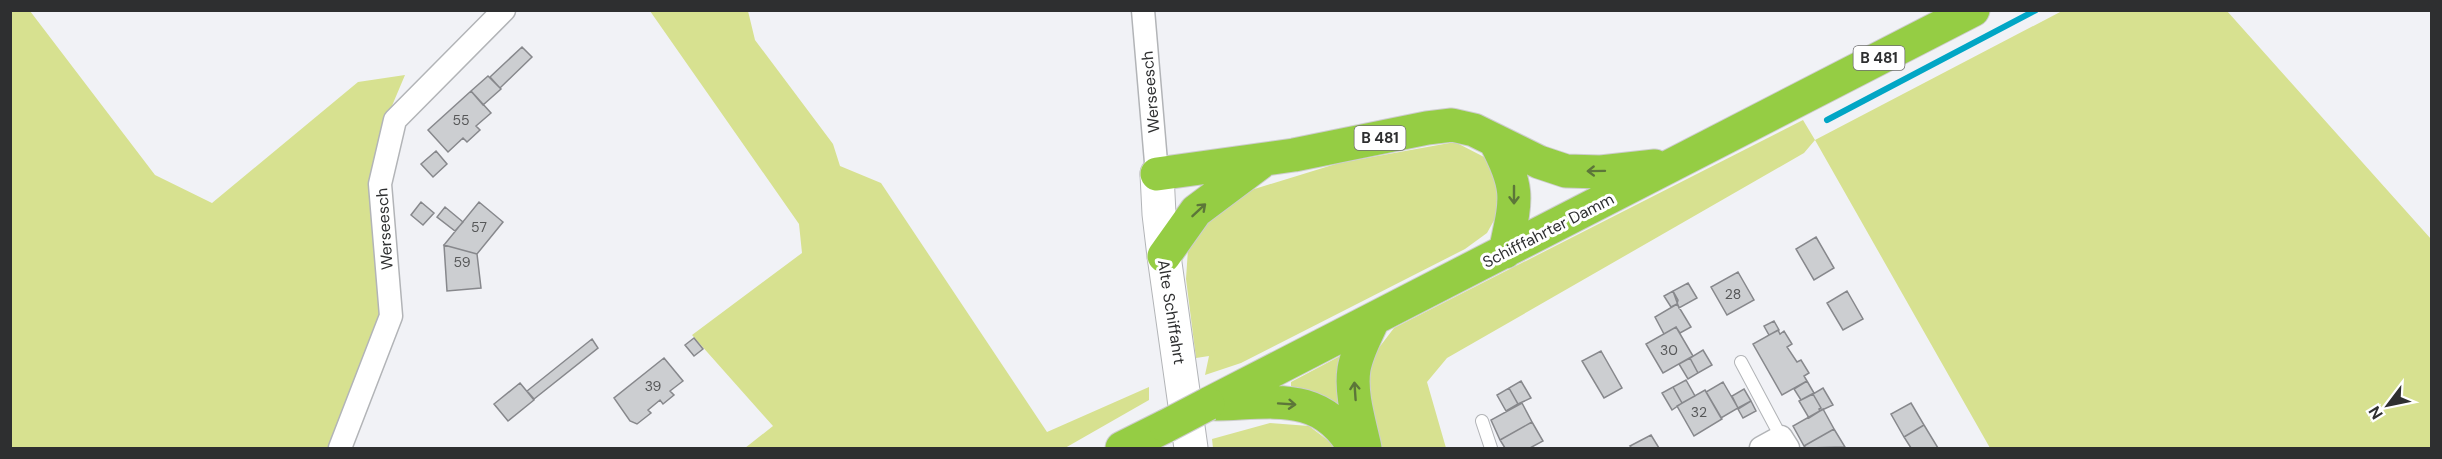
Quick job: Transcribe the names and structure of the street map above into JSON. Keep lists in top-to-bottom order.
{
  "streets": {
    "highway": ["B 481", "Schifffahrter Damm"],
    "street": ["Werseesch", "Alte Schiffahrt"]
  },
  "crossings": [
    ["B 481", "Werseesch"],
    ["B 481", "Schifffahrter Damm"],
    ["B 481", "Alte Schiffahrt"],
    ["Werseesch", "Alte Schiffahrt"]
  ],
  "house_numbers": [
    "55",
    "57",
    "59",
    "28",
    "30",
    "39",
    "32"
  ],
  "north": "bottom left"
}
